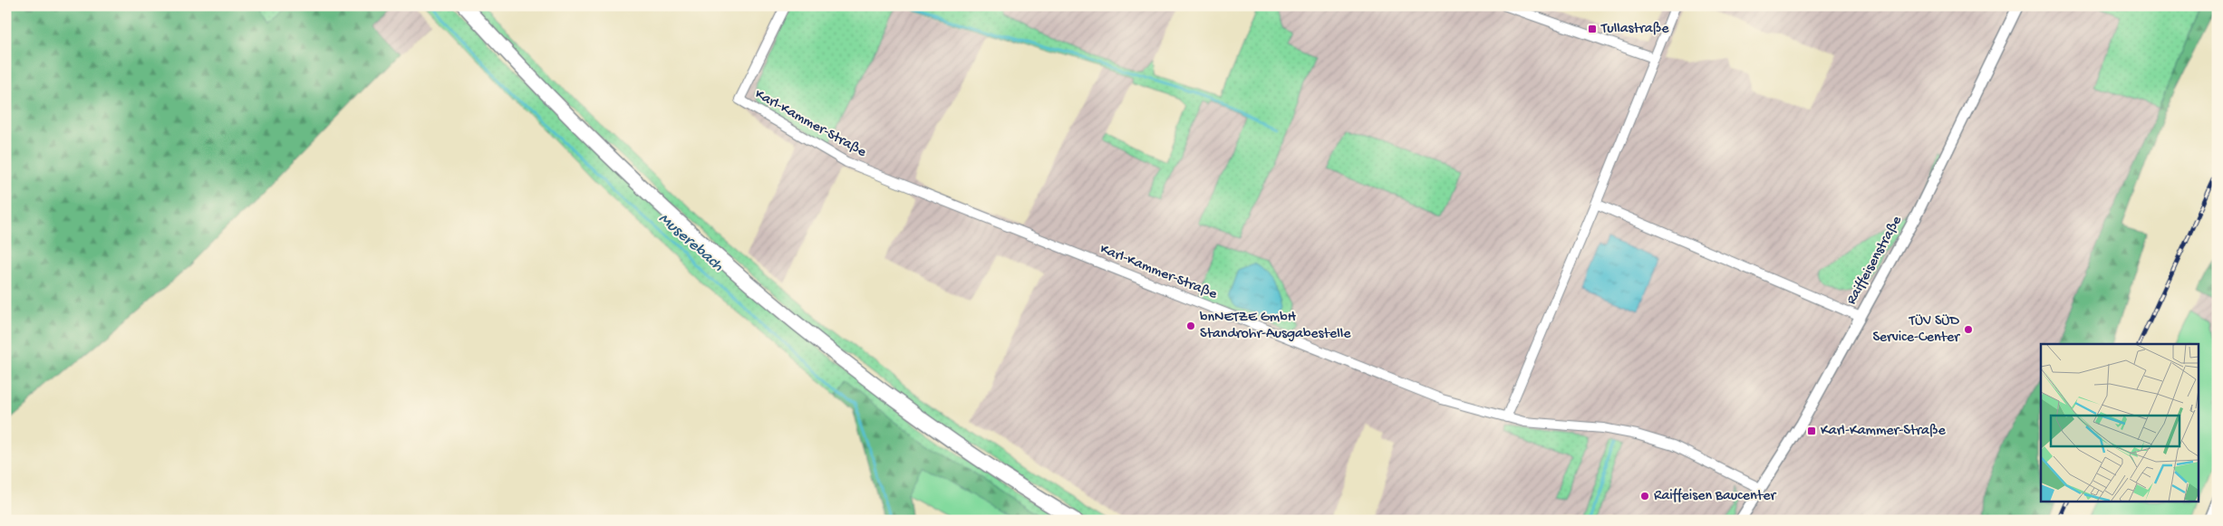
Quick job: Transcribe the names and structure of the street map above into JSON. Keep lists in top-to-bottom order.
{
  "streets": {
    "street": ["Karl-Kammer-Straße", "Raiffeisenstraße"]
  },
  "crossings": [
    ["Karl-Kammer-Straße", "Raiffeisenstraße"]
  ],
  "water": ["Muserebach"],
  "places": {
    "transit": ["Tullastraße", "Karl-Kammer-Straße"],
    "other": ["bnNETZE GmbH Standrohr-Ausgabestelle", "TÜV SÜD Service-Center", "Raiffeisen Baucenter"]
  }
}
